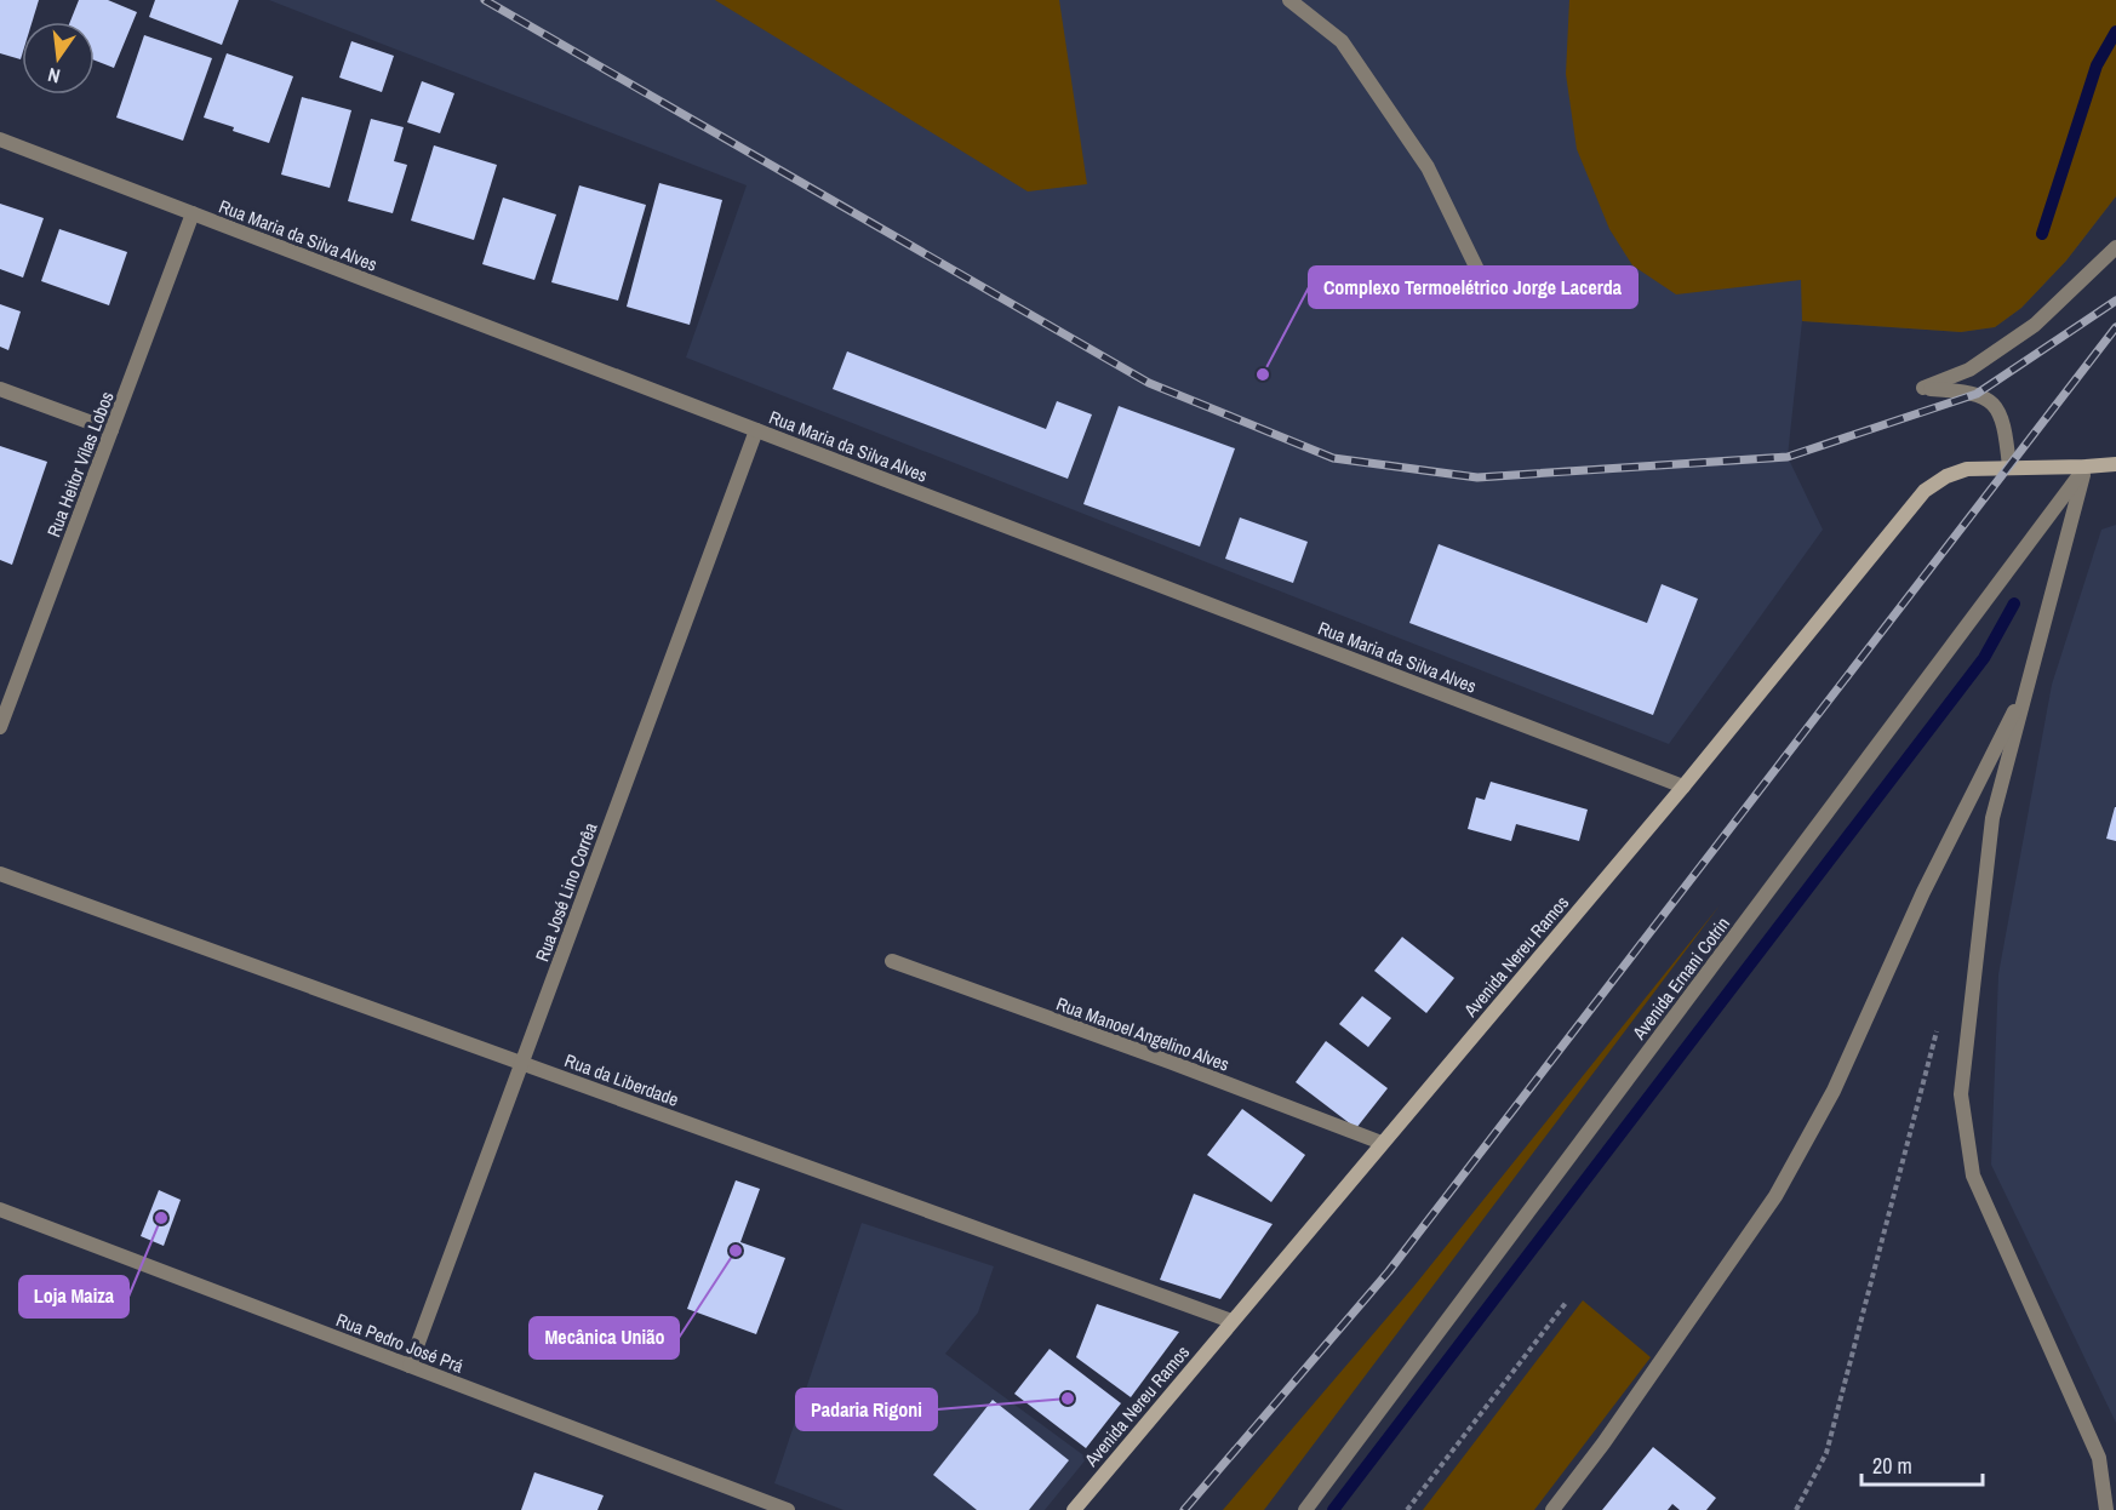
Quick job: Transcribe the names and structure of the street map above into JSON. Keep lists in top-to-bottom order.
{
  "streets": {
    "main road": ["Avenida Nereu Ramos"],
    "street": [
      "Rua Maria da Silva Alves",
      "Rua Heitor Vilas Lobos",
      "Rua José Lino Corrêa",
      "Avenida Ernani Cotrin",
      "Rua Manoel Angelino Alves",
      "Rua da Liberdade",
      "Rua Pedro José Prá"
    ]
  },
  "crossings": [
    ["Rua Maria da Silva Alves", "Rua Heitor Vilas Lobos"],
    ["Rua Maria da Silva Alves", "Rua José Lino Corrêa"],
    ["Rua Maria da Silva Alves", "Avenida Nereu Ramos"],
    ["Rua José Lino Corrêa", "Rua da Liberdade"],
    ["Rua José Lino Corrêa", "Rua Pedro José Prá"],
    ["Avenida Nereu Ramos", "Avenida Ernani Cotrin"],
    ["Avenida Nereu Ramos", "Rua Manoel Angelino Alves"],
    ["Avenida Nereu Ramos", "Rua da Liberdade"]
  ],
  "places": [
    "Complexo Termoelétrico Jorge Lacerda",
    "Loja Maiza",
    "Mecânica União",
    "Padaria Rigoni"
  ],
  "scale_bar": "20 m",
  "north": "bottom"
}
